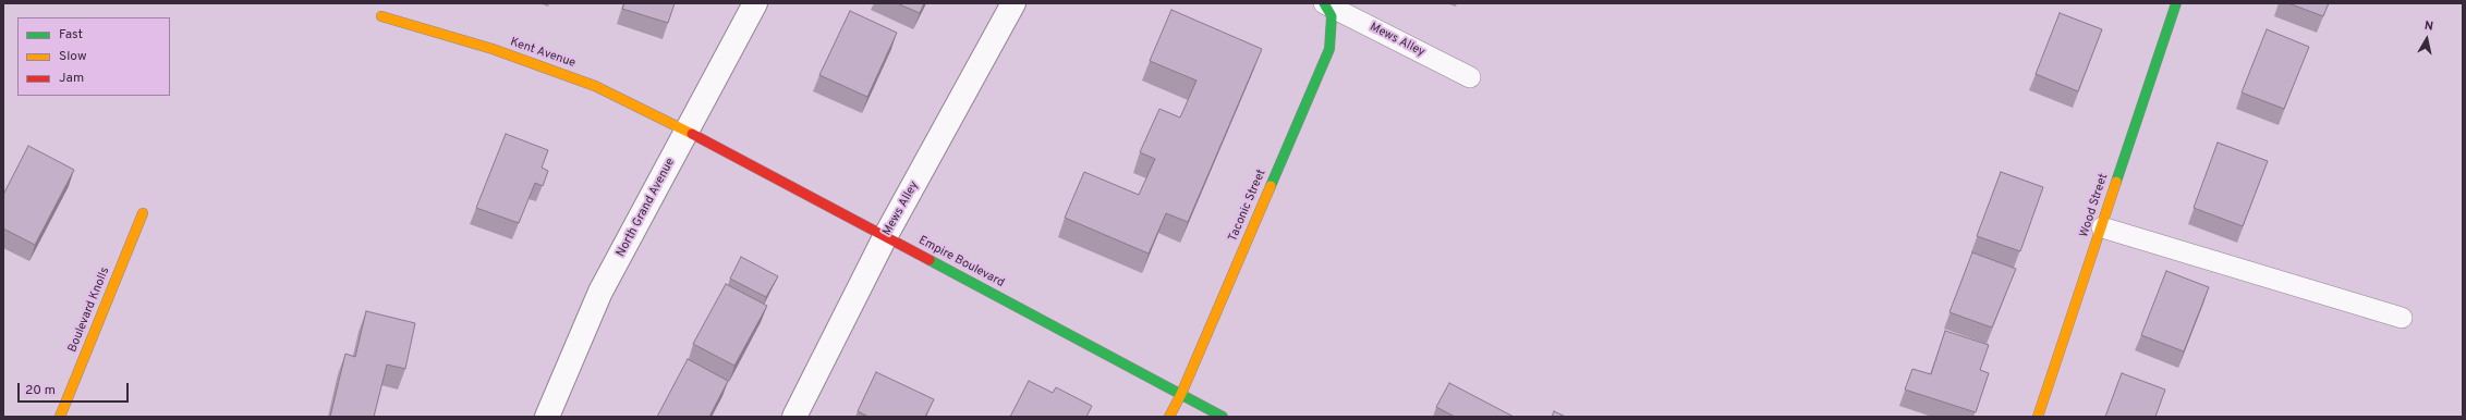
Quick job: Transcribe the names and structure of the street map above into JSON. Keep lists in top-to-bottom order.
{
  "streets": {
    "street": [
      "Mews Alley",
      "Kent Avenue",
      "Taconic Street",
      "Wood Street",
      "North Grand Avenue",
      "Empire Boulevard",
      "Boulevard Knolls"
    ]
  },
  "crossings": [
    ["Mews Alley", "Taconic Street"],
    ["Mews Alley", "Empire Boulevard"],
    ["Kent Avenue", "North Grand Avenue"],
    ["Kent Avenue", "Empire Boulevard"],
    ["Taconic Street", "Empire Boulevard"],
    ["North Grand Avenue", "Empire Boulevard"]
  ],
  "legend": ["Fast", "Slow", "Jam"],
  "scale_bar": "20 m",
  "north": "top"
}
